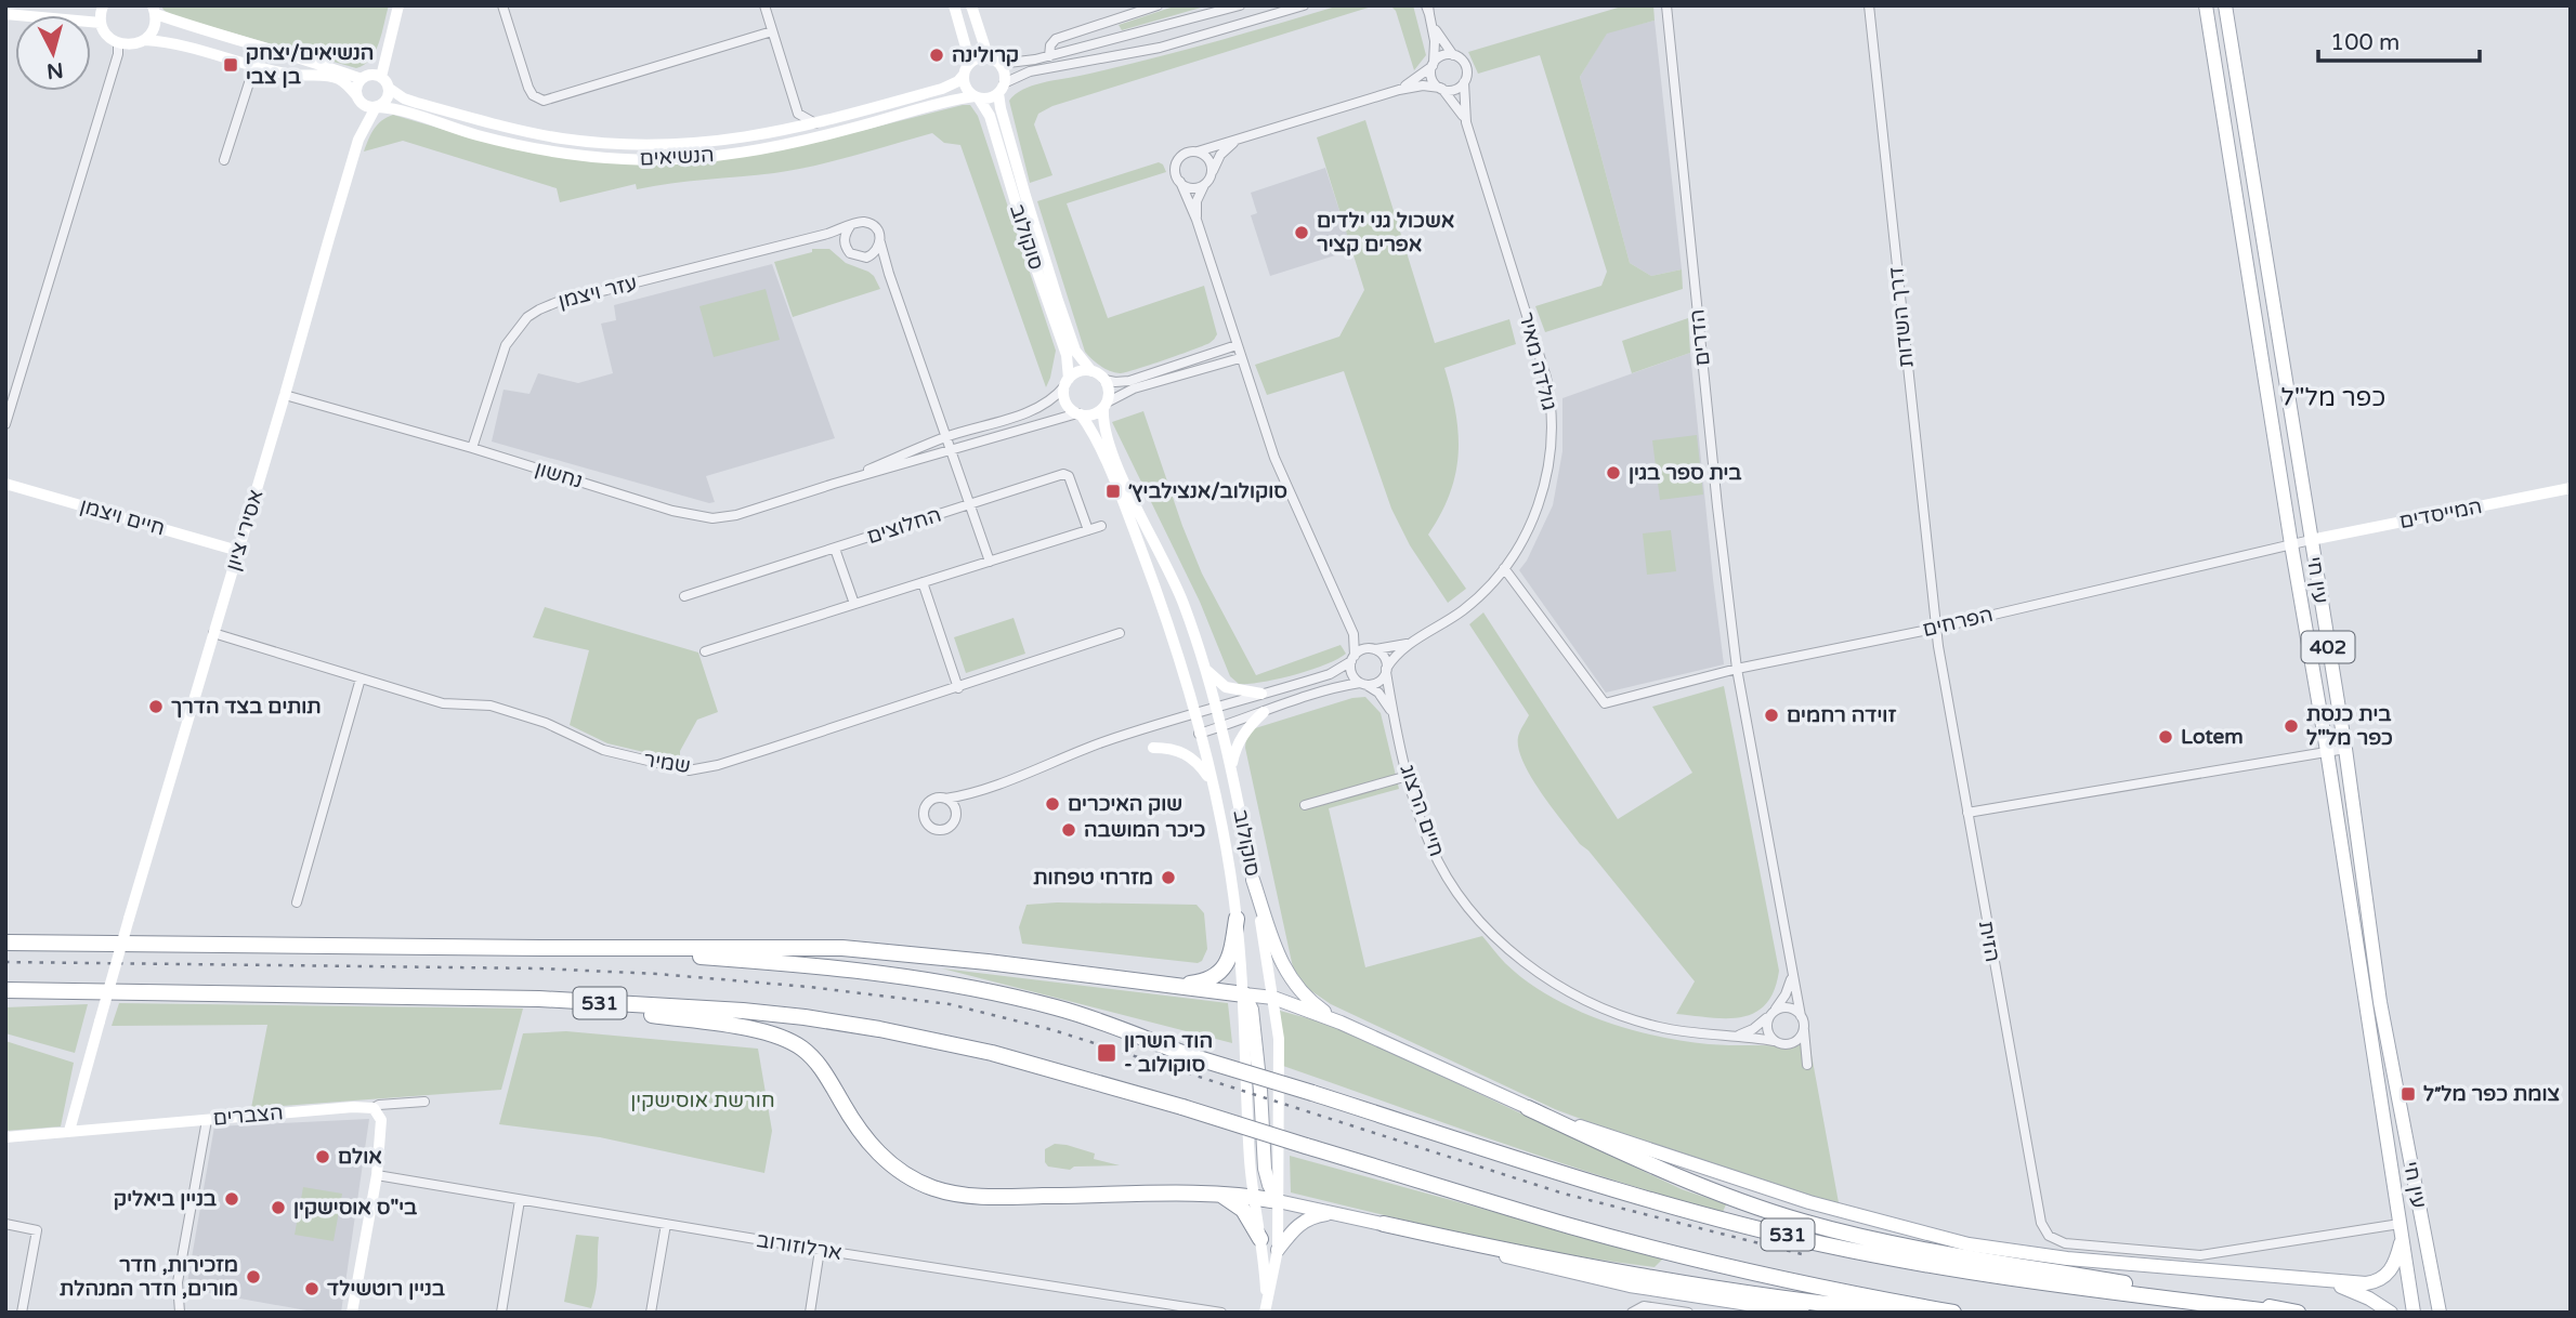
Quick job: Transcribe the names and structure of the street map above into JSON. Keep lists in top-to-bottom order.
{
  "streets": {
    "highway": ["531"],
    "main road": ["עין חי", "402"],
    "street": [
      "הנשיאים",
      "סוקולוב",
      "עזר ויצמן",
      "דרך השדות",
      "הדרים",
      "גולדה מאיר",
      "נחשון",
      "המייסדים",
      "חיים ויצמן",
      "החלוצים",
      "אסירי ציון",
      "הפרחים",
      "שמיר",
      "חיים הרצוג",
      "הזית",
      "הצברים",
      "ארלוזורוב"
    ]
  },
  "crossings": [
    ["הנשיאים", "סוקולוב"],
    ["הנשיאים", "אסירי ציון"],
    ["סוקולוב", "נחשון"],
    ["עזר ויצמן", "נחשון"],
    ["דרך השדות", "הפרחים"],
    ["דרך השדות", "הזית"],
    ["הדרים", "הפרחים"],
    ["גולדה מאיר", "הפרחים"],
    ["גולדה מאיר", "חיים הרצוג"],
    ["נחשון", "אסירי ציון"],
    ["המייסדים", "עין חי"],
    ["המייסדים", "הפרחים"],
    ["חיים ויצמן", "אסירי ציון"],
    ["אסירי ציון", "שמיר"],
    ["אסירי ציון", "הצברים"],
    ["עין חי", "הפרחים"],
    ["עין חי", "402"],
    ["עין חי", "הזית"],
    ["הפרחים", "הזית"]
  ],
  "districts": ["כפר מל\"ל"],
  "parks": ["חורשת אוסישקין"],
  "places": {
    "other": [
      "קרולינה",
      "אשכול גני ילדים אפרים קציר",
      "בית ספר בגין",
      "תותים בצד הדרך",
      "זוידה רחמים",
      "בית כנסת כפר מל\"ל",
      "Lotem",
      "שוק האיכרים",
      "כיכר המושבה",
      "מזרחי טפחות",
      "אולם",
      "בניין ביאליק",
      "בי\"ס אוסישקין",
      "מזכירות, חדר מורים, חדר המנהלת",
      "בניין רוטשילד"
    ],
    "transit": [
      "הנשיאים/יצחק בן צבי",
      "סוקולוב/אנצילביץ׳",
      "הוד השרון - סוקולוב",
      "צומת כפר מל״ל"
    ]
  },
  "scale_bar": "100 m",
  "north": "bottom"
}
